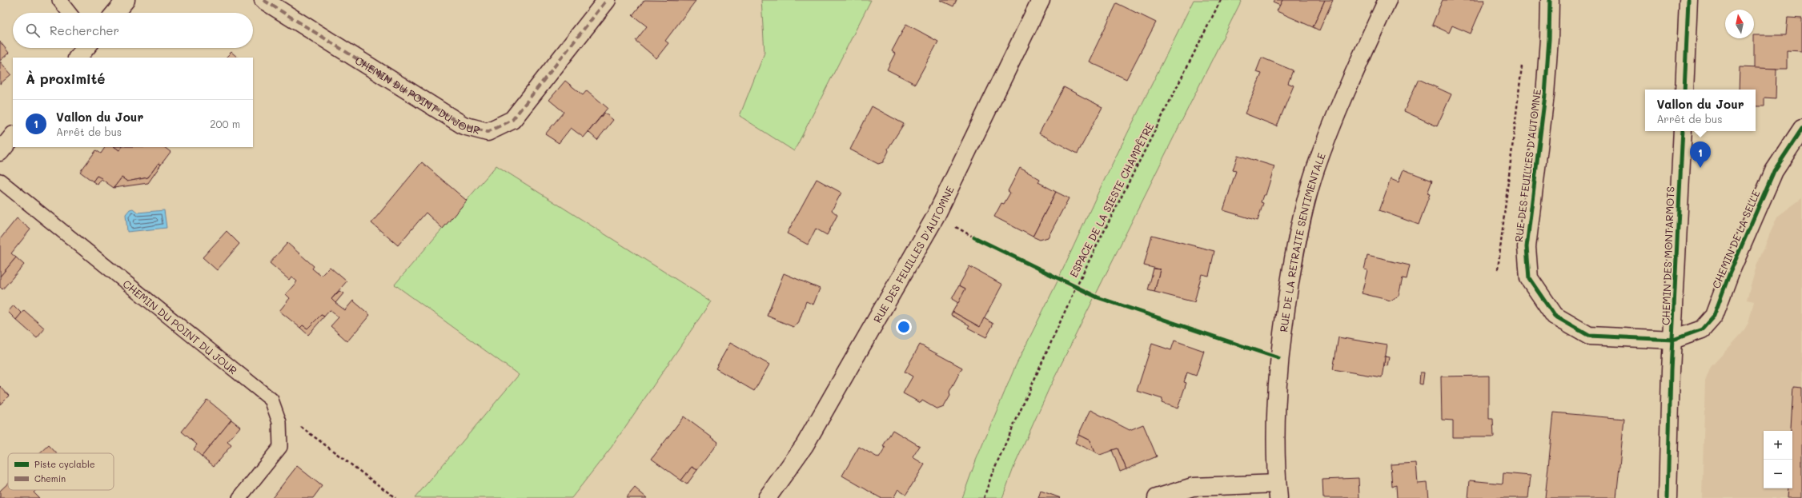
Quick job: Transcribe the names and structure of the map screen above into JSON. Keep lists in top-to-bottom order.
{
  "streets": {
    "street": [
      "CHEMIN DU POINT DU JOUR",
      "RUE DES FEUILLES D'AUTOMNE",
      "CHEMIN DE LA SELLE",
      "RUE DE LA RETRAITE SENTIMENTALE",
      "CHEMIN DES MONTARMOTS"
    ],
    "path": ["ESPACE DE LA SIESTE CHAMPÊTRE"]
  },
  "crossings": [
    ["RUE DES FEUILLES D'AUTOMNE", "CHEMIN DE LA SELLE"],
    ["RUE DES FEUILLES D'AUTOMNE", "CHEMIN DES MONTARMOTS"],
    ["CHEMIN DE LA SELLE", "CHEMIN DES MONTARMOTS"]
  ],
  "legend": ["Piste cyclable", "Chemin"],
  "north": "top",
  "page": {
    "search": "Rechercher",
    "heading": "À proximité",
    "popup": ["Vallon du Jour", "Arrêt de bus"],
    "list": [
      {
        "mark": "1",
        "name": "Vallon du Jour",
        "note": "Arrêt de bus",
        "value": "200 m"
      }
    ],
    "pins": "1",
    "map_buttons": ["+", "−"]
  }
}
